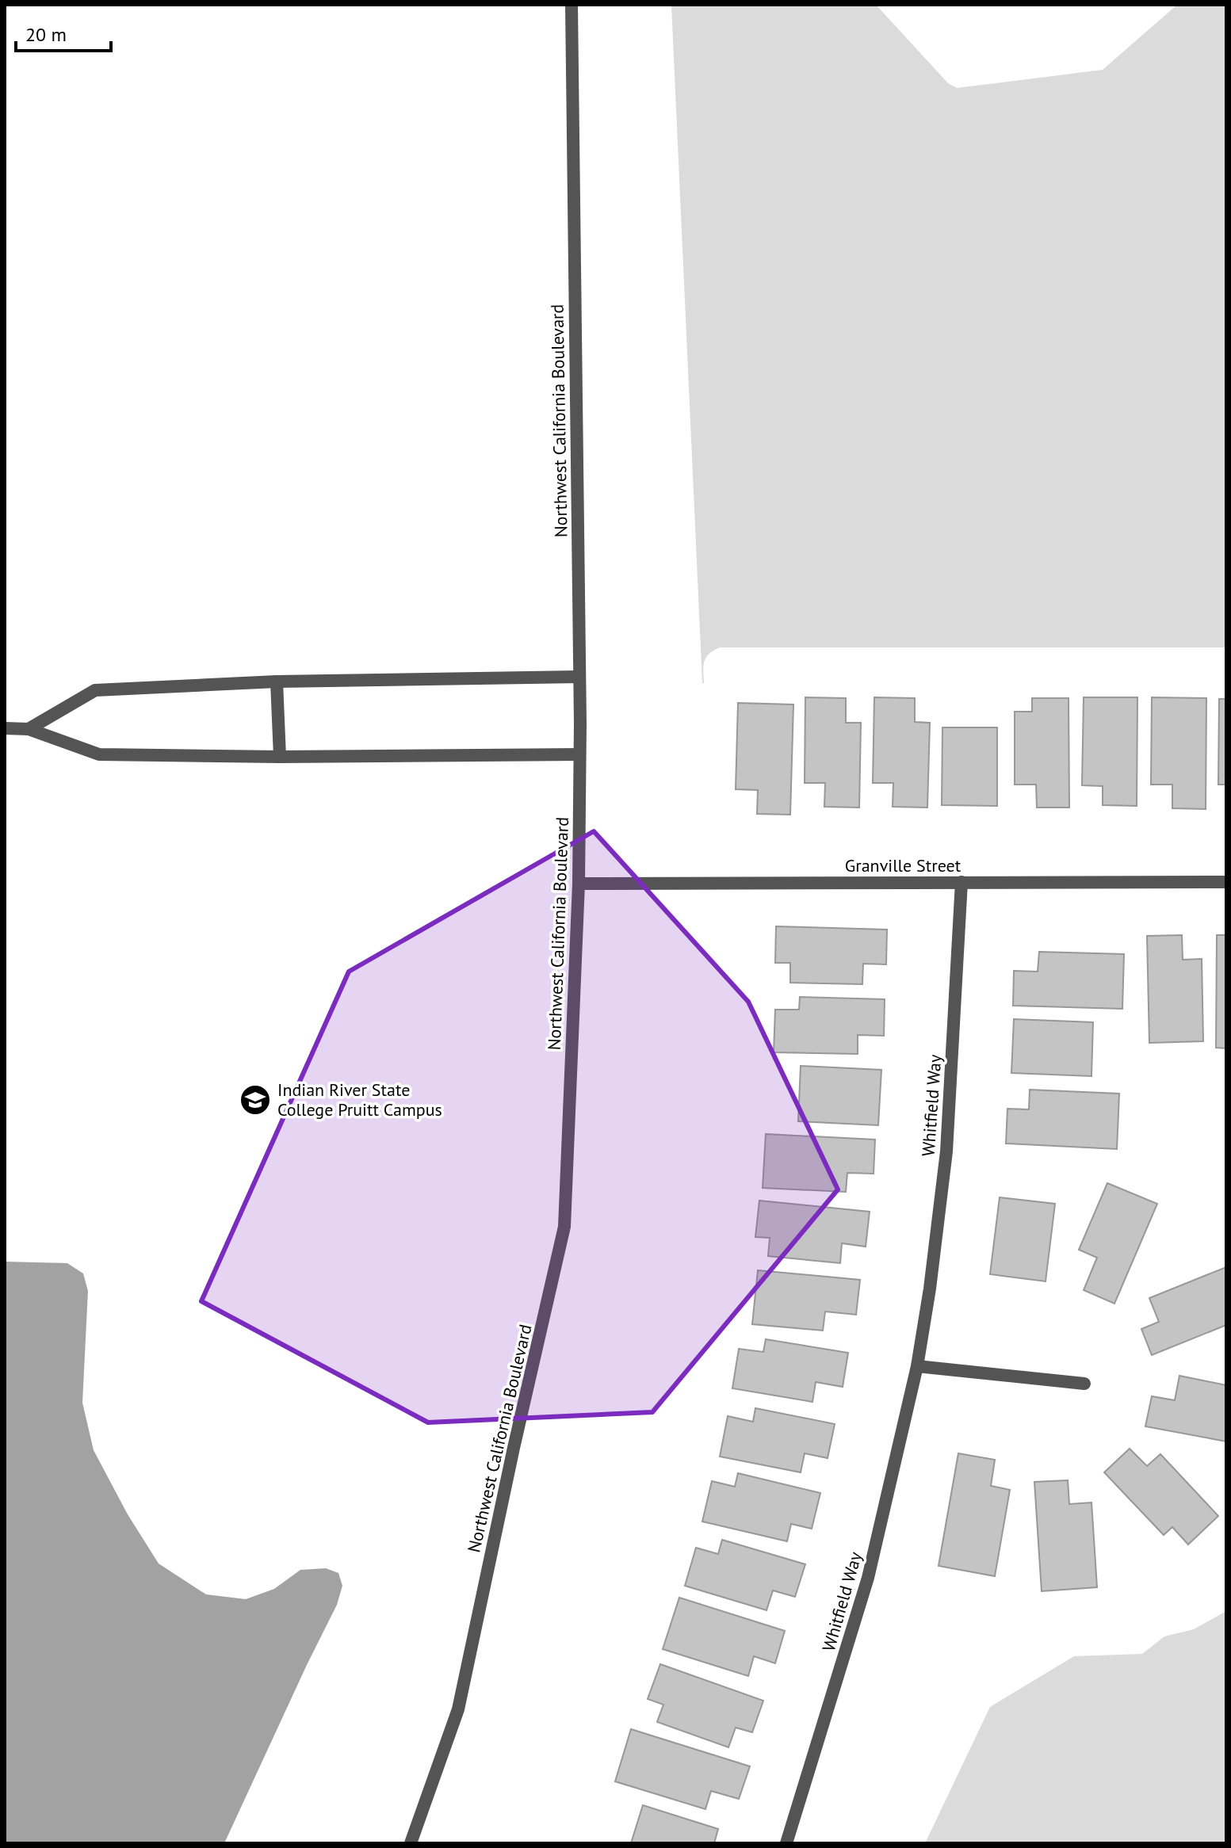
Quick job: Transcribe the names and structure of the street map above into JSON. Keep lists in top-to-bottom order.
{
  "streets": {
    "street": ["Northwest California Boulevard", "Granville Street", "Whitfield Way"]
  },
  "crossings": [
    ["Northwest California Boulevard", "Granville Street"],
    ["Granville Street", "Whitfield Way"]
  ],
  "places": {
    "school or university": ["Indian River State College Pruitt Campus"]
  },
  "scale_bar": "20 m"
}
